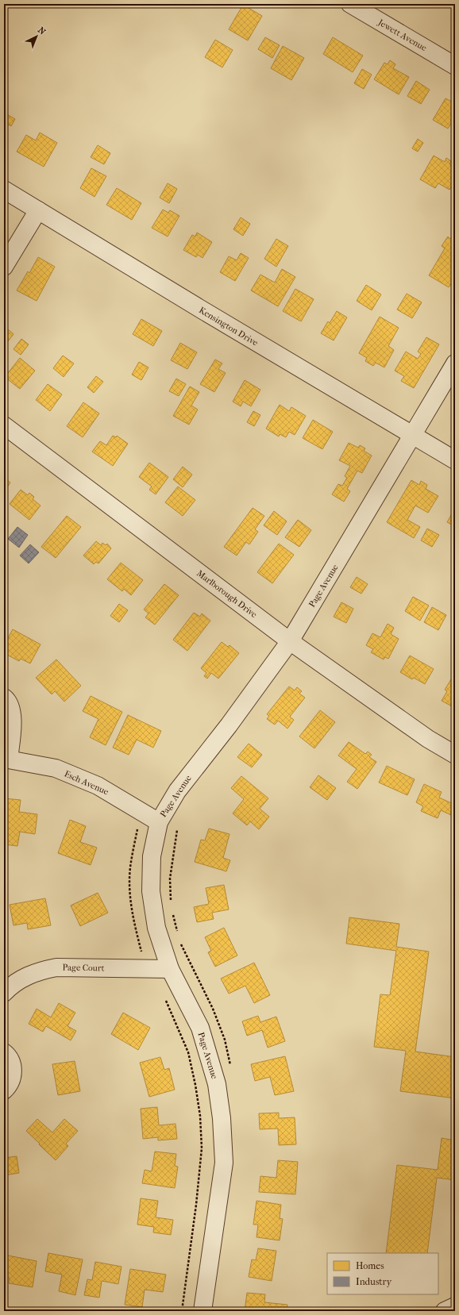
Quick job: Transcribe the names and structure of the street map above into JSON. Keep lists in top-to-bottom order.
{
  "streets": {
    "street": [
      "Jewett Avenue",
      "Kensington Drive",
      "Page Avenue",
      "Marlborough Drive",
      "Esch Avenue",
      "Page Court"
    ]
  },
  "crossings": [
    ["Kensington Drive", "Page Avenue"],
    ["Page Avenue", "Marlborough Drive"],
    ["Page Avenue", "Esch Avenue"],
    ["Page Avenue", "Page Court"]
  ],
  "legend": ["Homes", "Industry"],
  "north": "top right"
}
